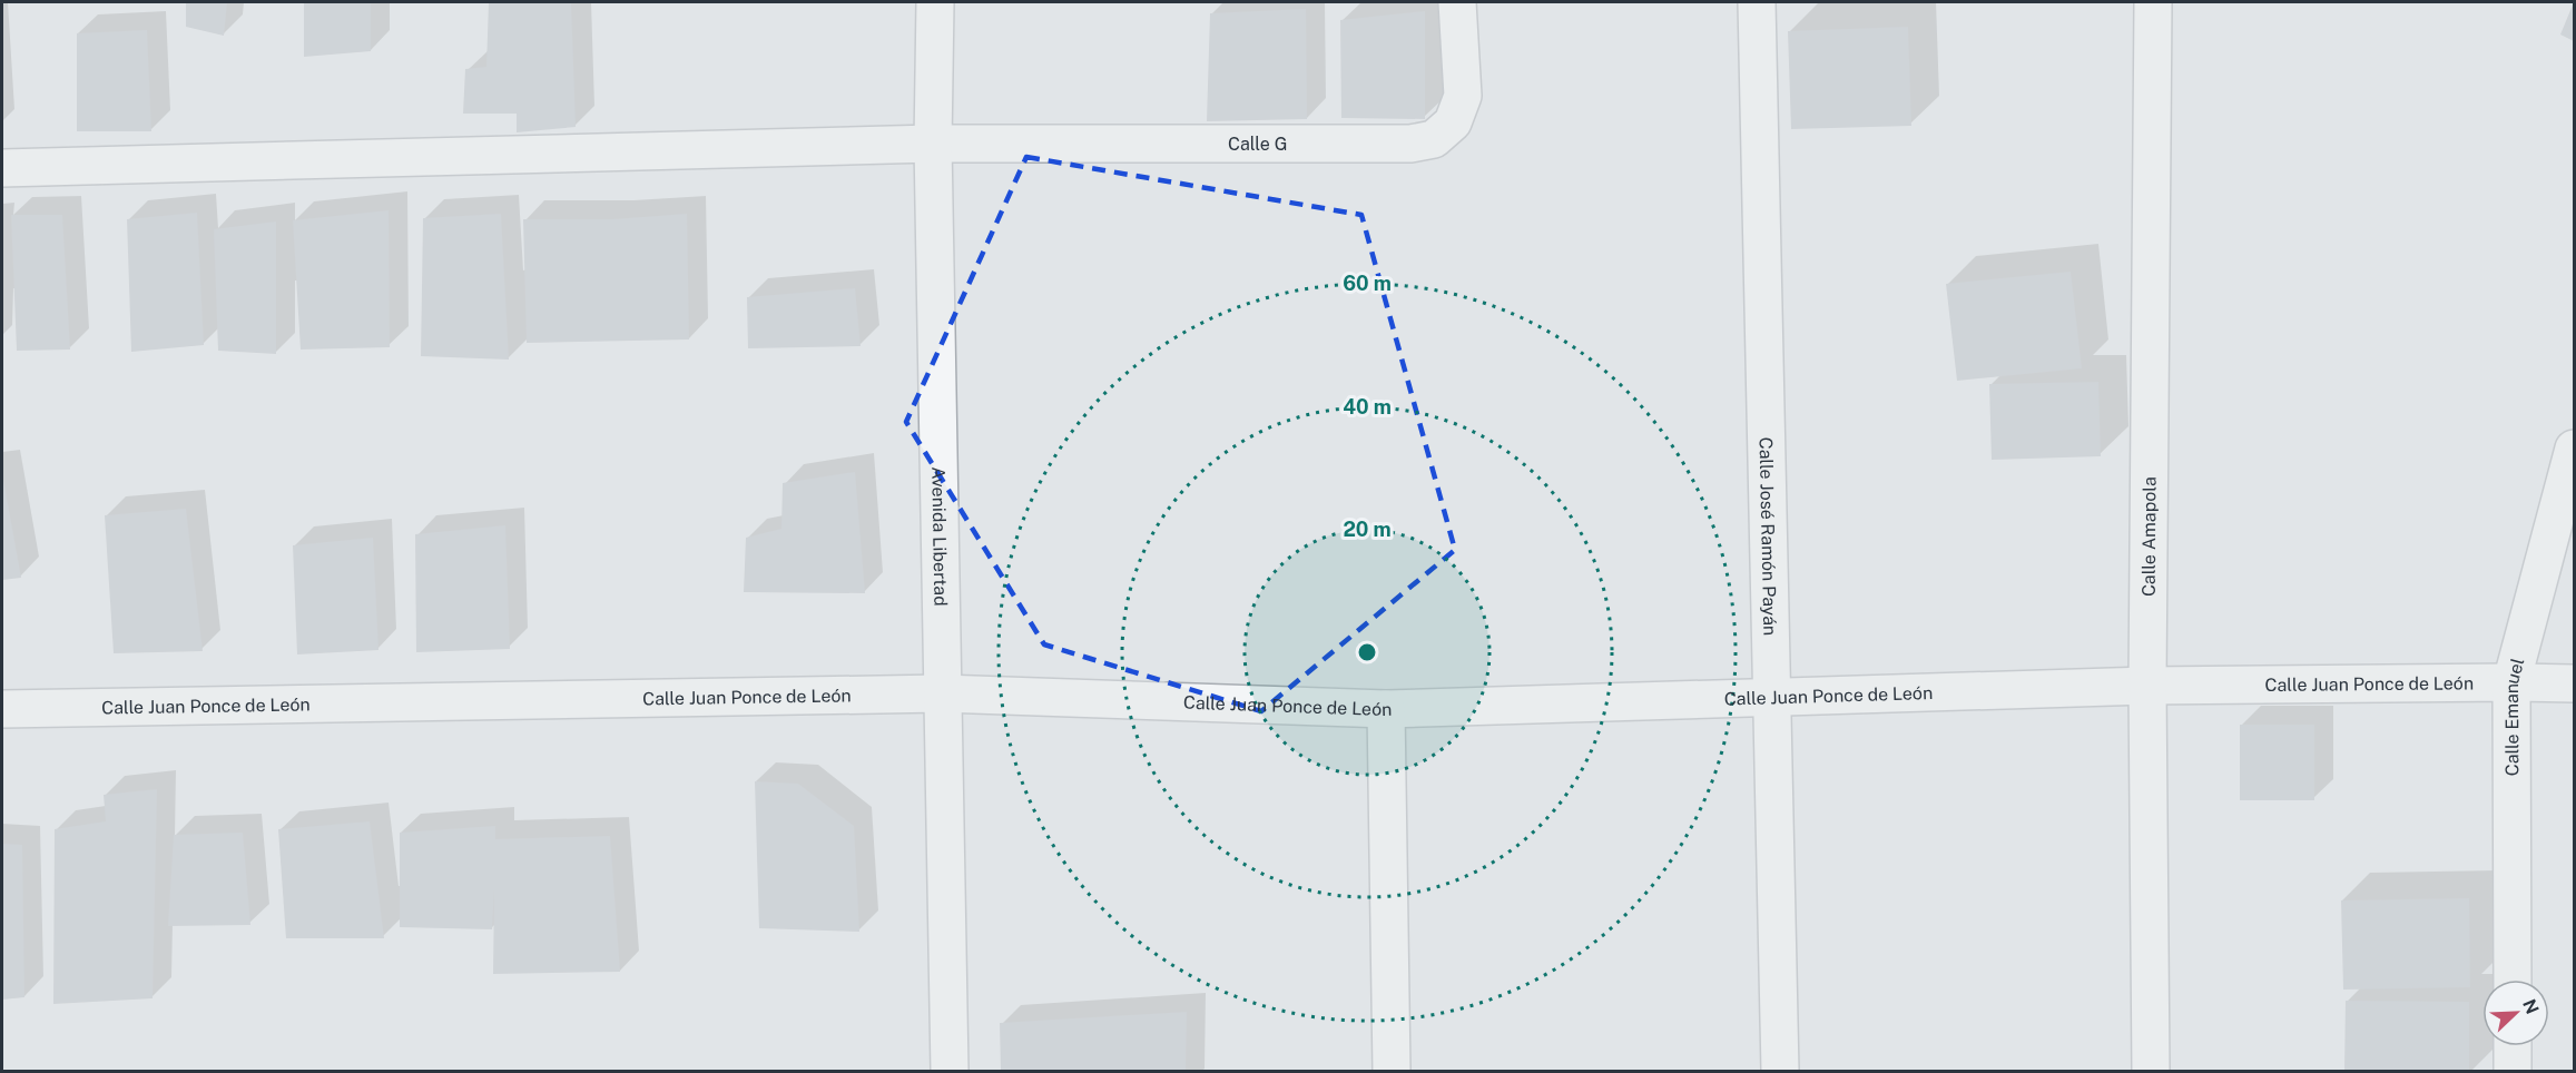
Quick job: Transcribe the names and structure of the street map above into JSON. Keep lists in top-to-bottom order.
{
  "streets": {
    "street": [
      "Calle G",
      "Avenida Libertad",
      "Calle José Ramón Payán",
      "Calle Amapola",
      "Calle Juan Ponce de León",
      "Calle Emanuel"
    ]
  },
  "crossings": [
    ["Calle G", "Avenida Libertad"],
    ["Avenida Libertad", "Calle Juan Ponce de León"],
    ["Calle José Ramón Payán", "Calle Juan Ponce de León"],
    ["Calle Amapola", "Calle Juan Ponce de León"],
    ["Calle Juan Ponce de León", "Calle Emanuel"]
  ],
  "north": "top right",
  "rings": ["60 m", "40 m", "20 m"]
}
